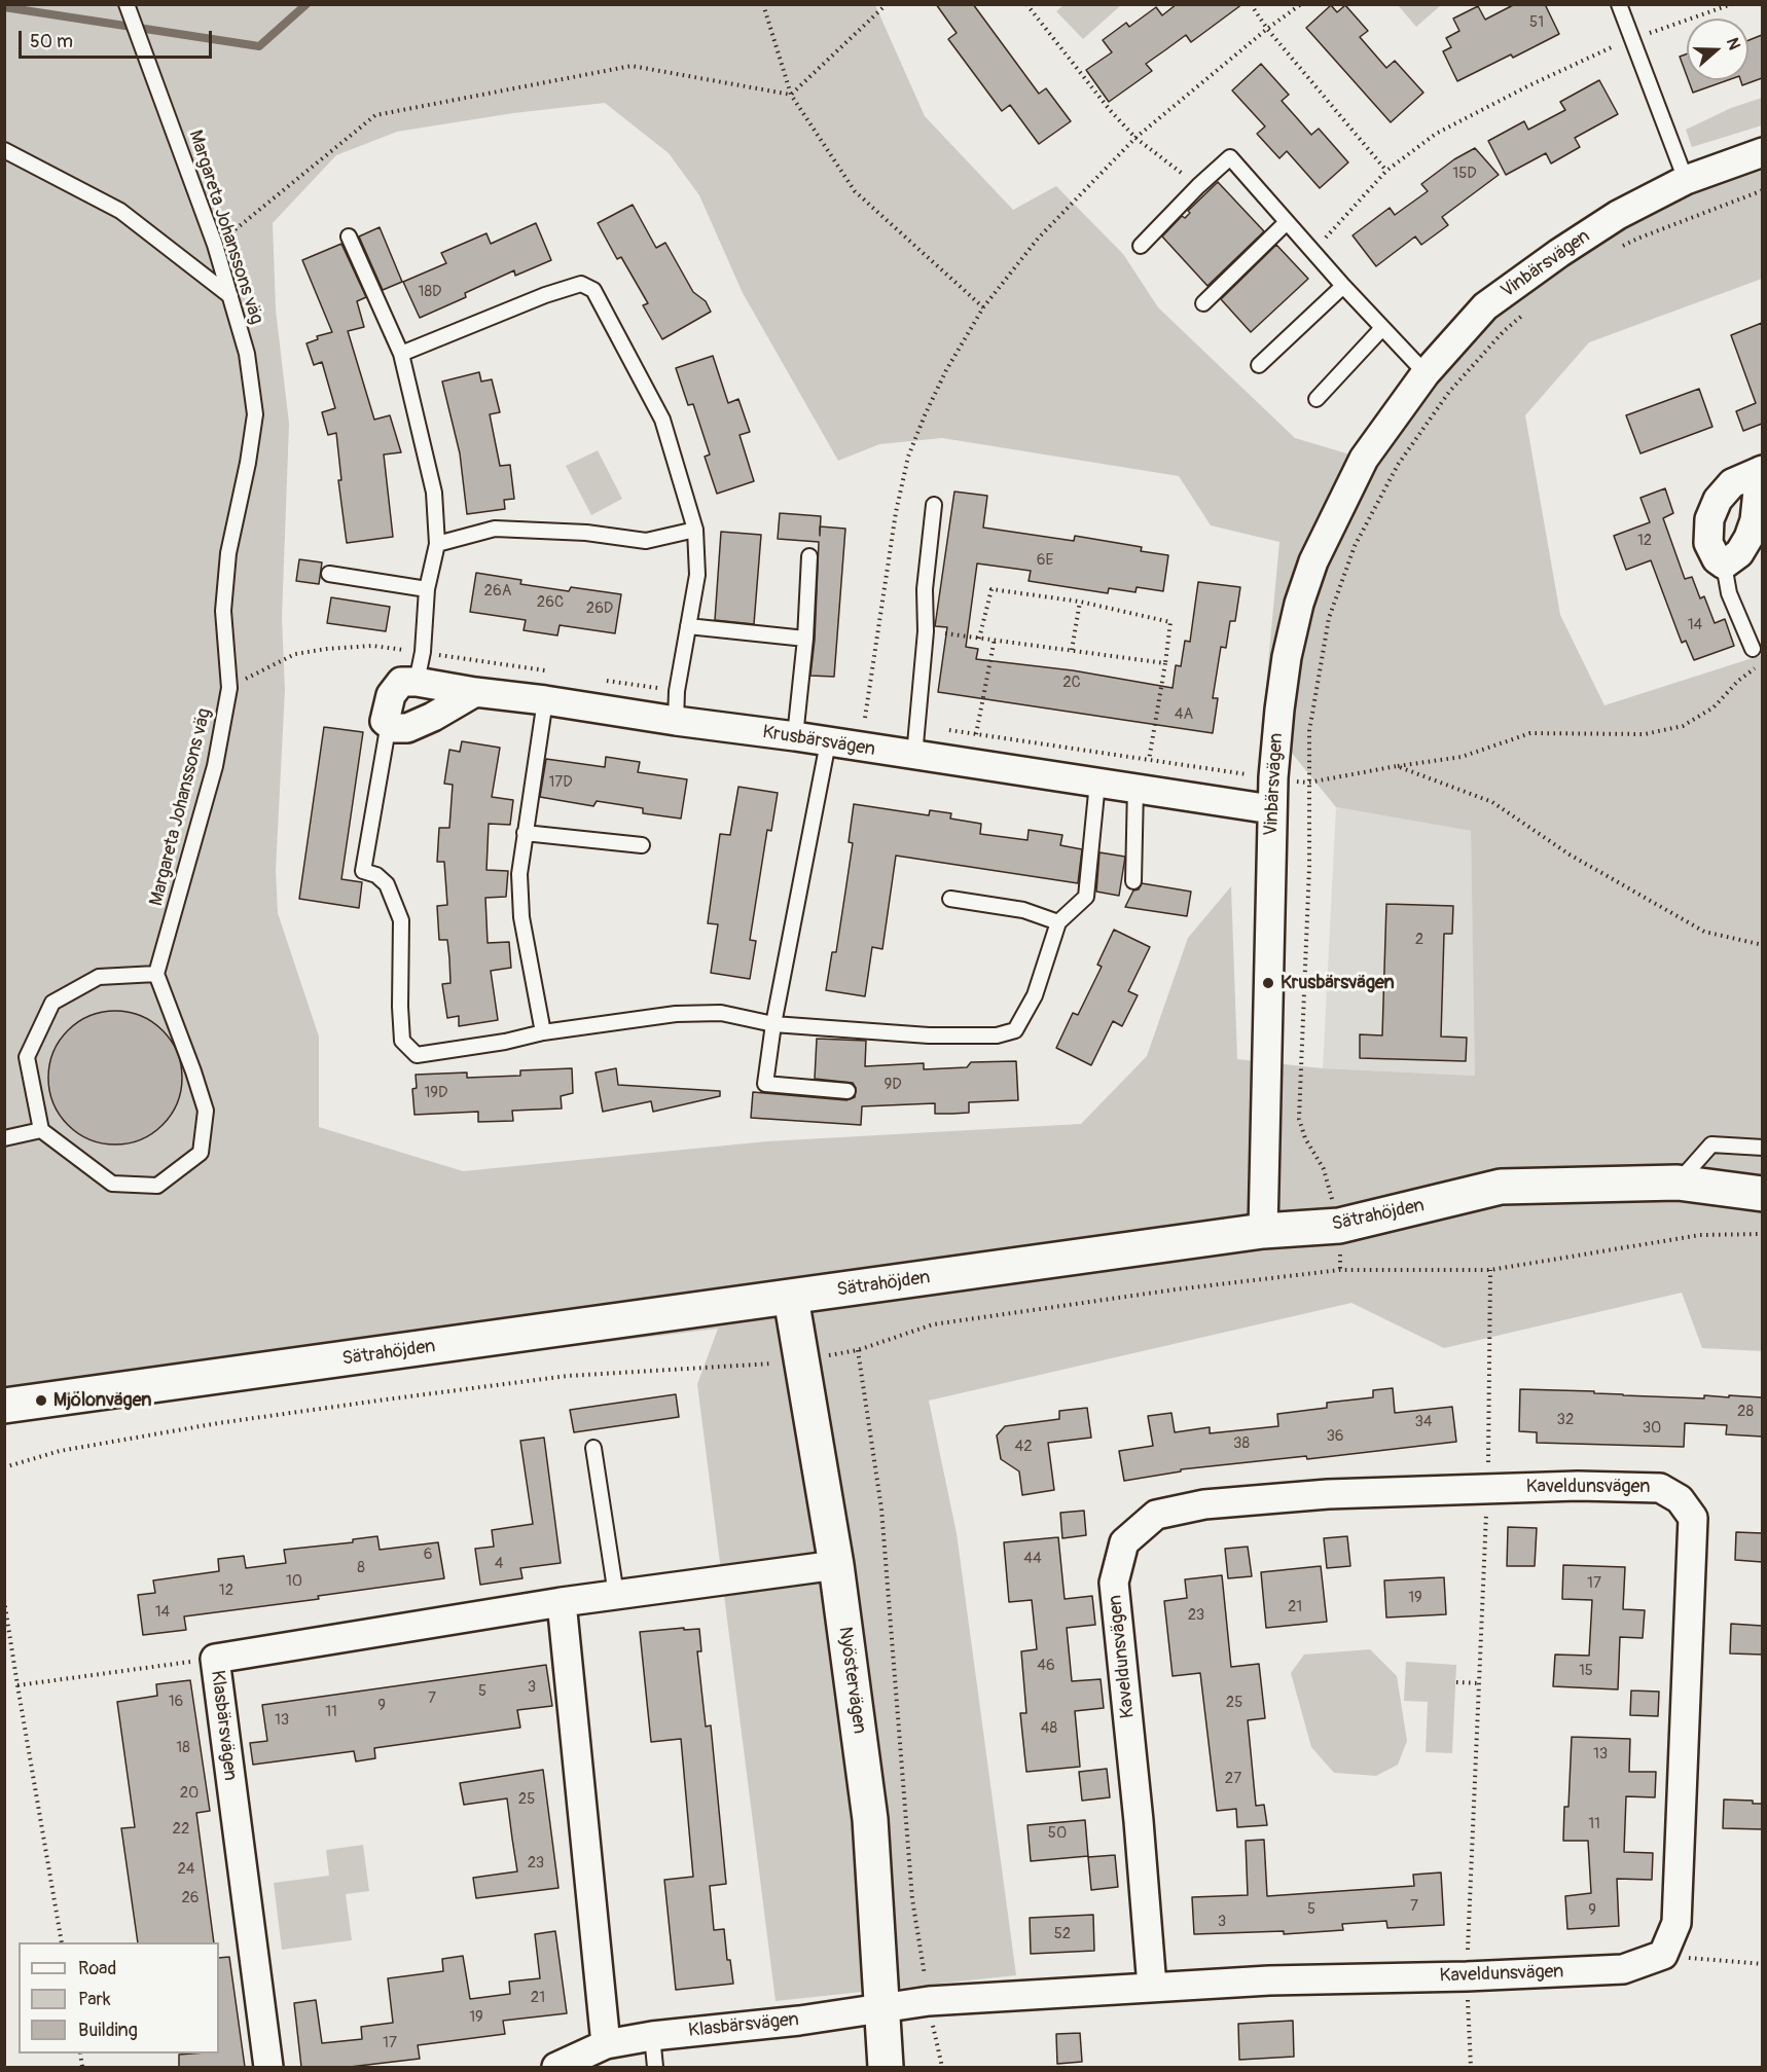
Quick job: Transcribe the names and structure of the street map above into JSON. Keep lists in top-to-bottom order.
{
  "streets": {
    "street": [
      "Vinbärsvägen",
      "Krusbärsvägen",
      "Sätrahöjden",
      "Kaveldunsvägen",
      "Nyöstervägen",
      "Klasbärsvägen"
    ],
    "lane": ["Margareta Johanssons väg"]
  },
  "crossings": [
    ["Vinbärsvägen", "Krusbärsvägen"],
    ["Vinbärsvägen", "Sätrahöjden"],
    ["Sätrahöjden", "Nyöstervägen"],
    ["Kaveldunsvägen", "Nyöstervägen"],
    ["Kaveldunsvägen", "Klasbärsvägen"],
    ["Nyöstervägen", "Klasbärsvägen"]
  ],
  "places": ["Krusbärsvägen", "Mjölonvägen"],
  "house_numbers": [
    "51",
    "15D",
    "18D",
    "12",
    "6E",
    "26A",
    "26C",
    "26D",
    "14",
    "2C",
    "4A",
    "17D",
    "2",
    "9D",
    "19D",
    "28",
    "32",
    "34",
    "30",
    "36",
    "38",
    "42",
    "6",
    "44",
    "4",
    "8",
    "10",
    "17",
    "12",
    "19",
    "21",
    "14",
    "23",
    "46",
    "15",
    "3",
    "5",
    "7",
    "16",
    "25",
    "9",
    "11",
    "13",
    "48",
    "18",
    "13",
    "27",
    "20",
    "25",
    "11",
    "22",
    "50",
    "23",
    "24",
    "26",
    "7",
    "5",
    "9",
    "3",
    "52",
    "21",
    "19",
    "17"
  ],
  "legend": ["Road", "Park", "Building"],
  "scale_bar": "50 m",
  "north": "right"
}
